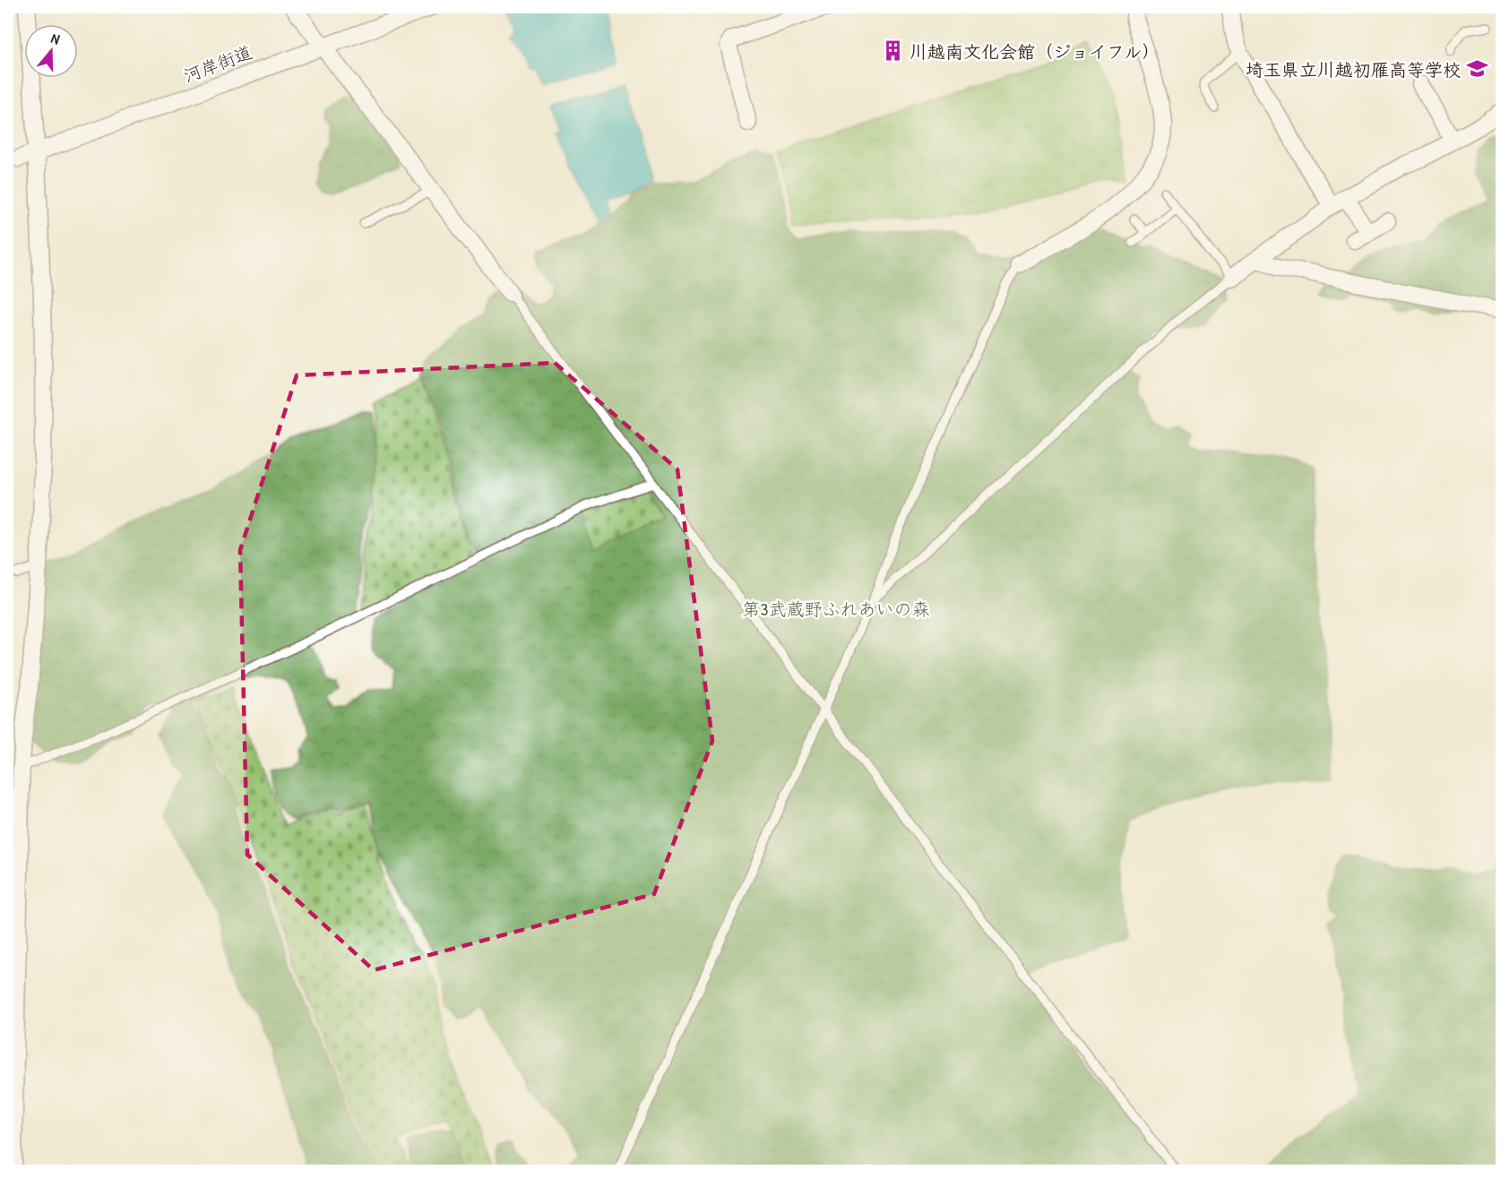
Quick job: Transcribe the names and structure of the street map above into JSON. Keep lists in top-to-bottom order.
{
  "streets": {
    "street": ["河岸街道"]
  },
  "parks": ["第3武蔵野ふれあいの森"],
  "places": {
    "building": ["川越南文化会館（ジョイフル）"],
    "school or university": ["埼玉県立川越初雁高等学校"]
  },
  "north": "top"
}
